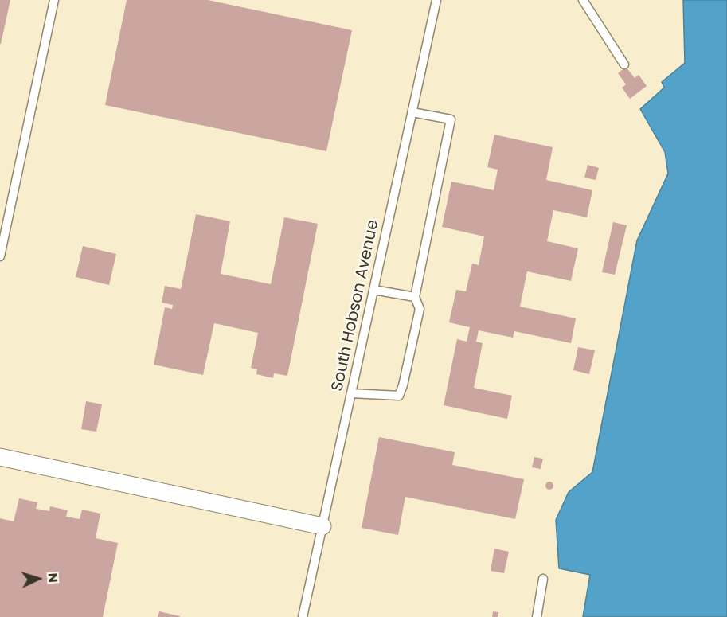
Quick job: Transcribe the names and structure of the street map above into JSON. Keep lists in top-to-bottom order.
{
  "streets": {
    "lane": ["South Hobson Avenue"]
  },
  "north": "right"
}
